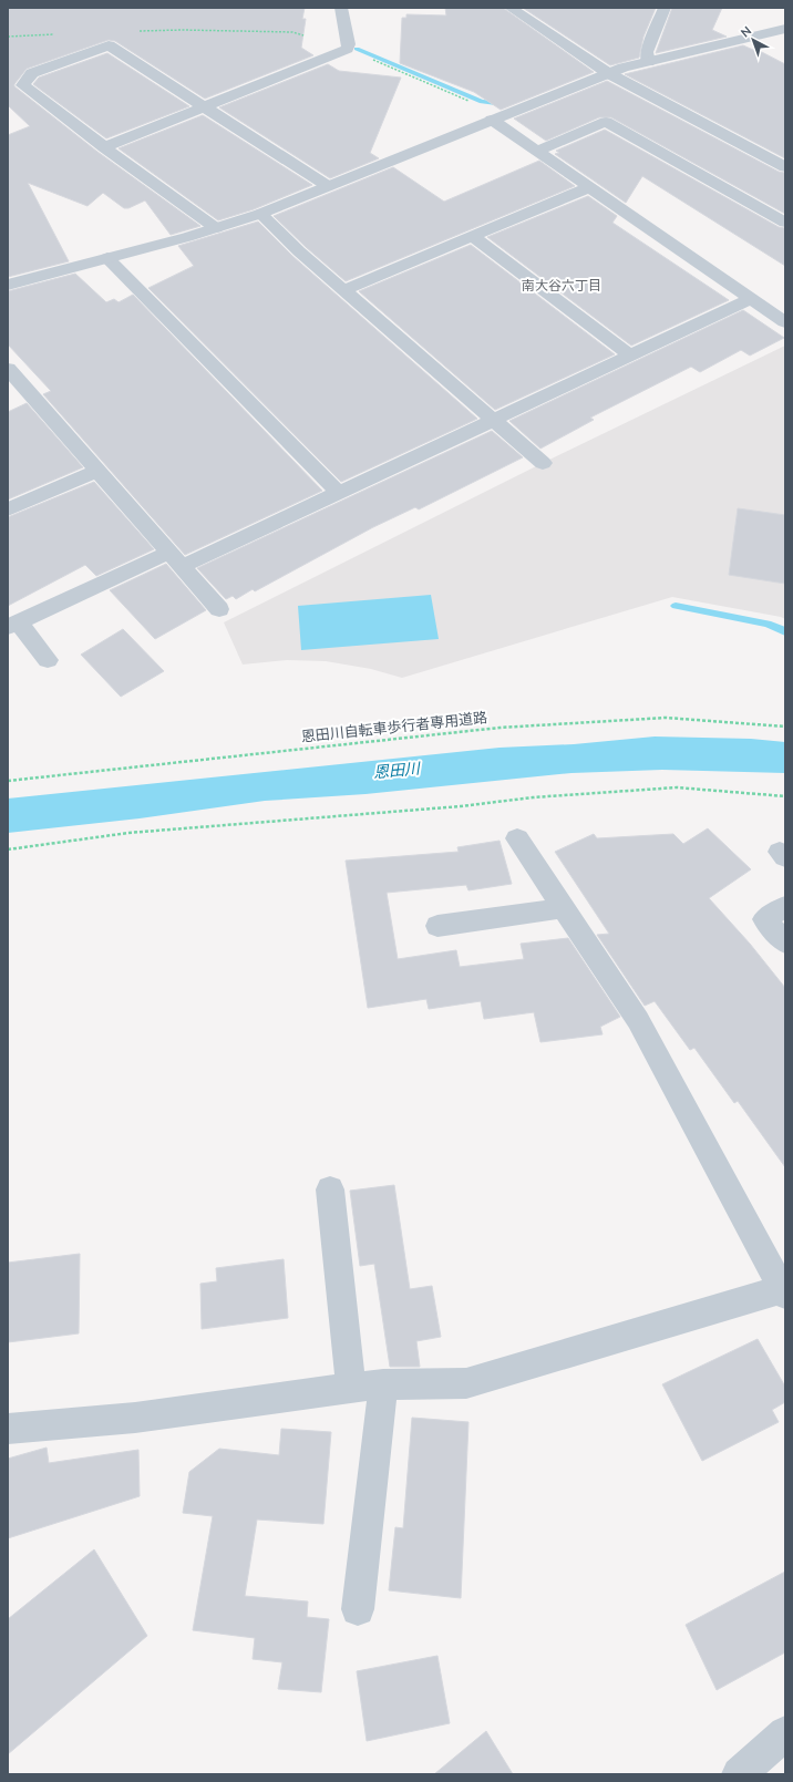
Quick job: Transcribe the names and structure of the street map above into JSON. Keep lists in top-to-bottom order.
{
  "streets": {
    "path": ["恩田川自転車歩行者専用道路"]
  },
  "districts": ["南大谷六丁目"],
  "water": ["恩田川"],
  "north": "top left"
}
